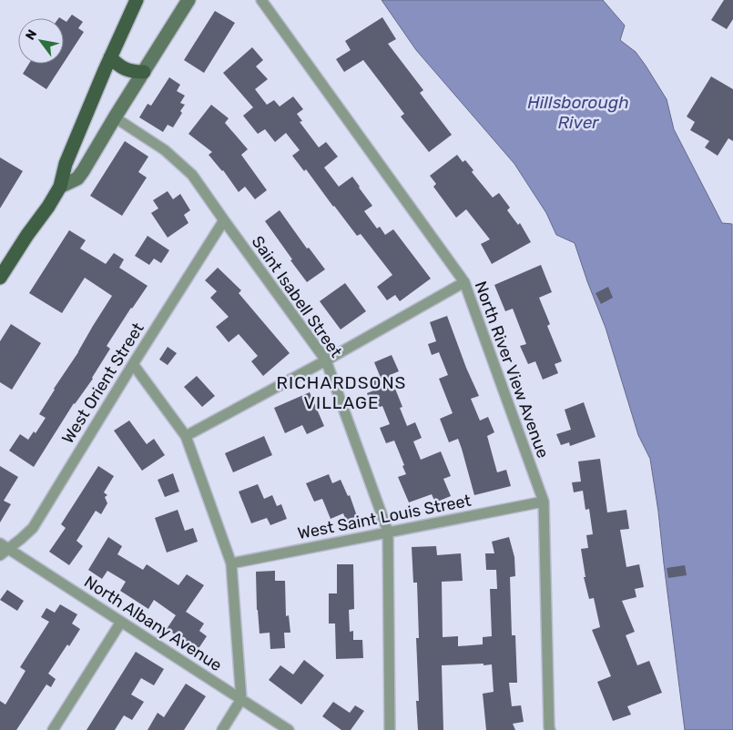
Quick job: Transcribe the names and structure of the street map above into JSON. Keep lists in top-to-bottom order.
{
  "streets": {
    "street": [
      "Saint Isabell Street",
      "North River View Avenue",
      "West Orient Street",
      "West Saint Louis Street",
      "North Albany Avenue"
    ]
  },
  "crossings": [
    ["Saint Isabell Street", "West Orient Street"],
    ["Saint Isabell Street", "West Saint Louis Street"],
    ["North River View Avenue", "West Saint Louis Street"],
    ["West Orient Street", "North Albany Avenue"]
  ],
  "districts": ["RICHARDSONS VILLAGE"],
  "water": ["Hillsborough River"],
  "north": "top left"
}
